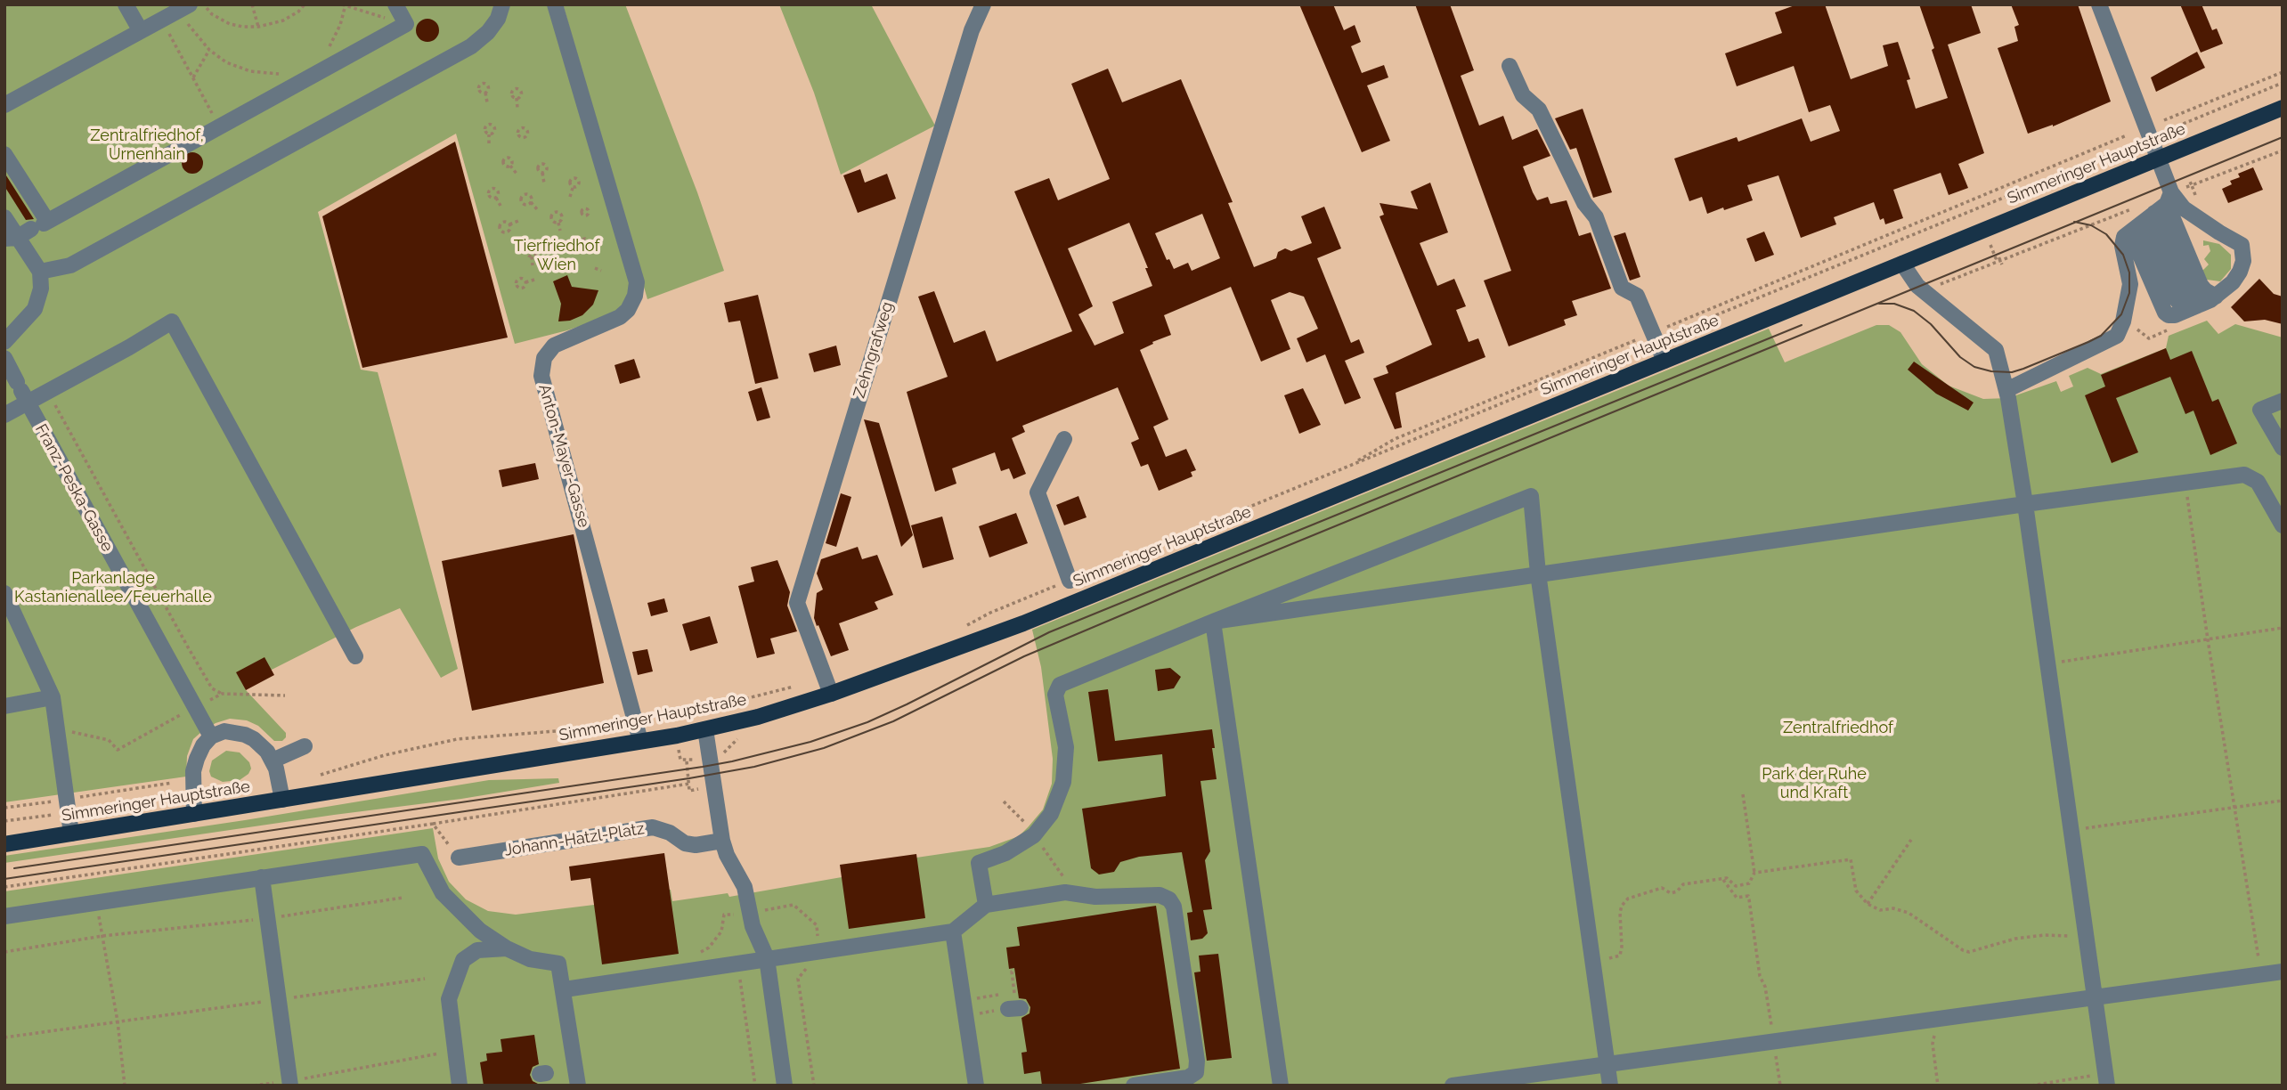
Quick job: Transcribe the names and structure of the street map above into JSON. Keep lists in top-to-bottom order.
{
  "streets": {
    "main road": ["Simmeringer Hauptstraße"],
    "street": [
      "Zehngrafweg",
      "Anton-Mayer-Gasse",
      "Franz-Peska-Gasse",
      "Johann-Hatzl-Platz"
    ]
  },
  "crossings": [
    ["Simmeringer Hauptstraße", "Zehngrafweg"],
    ["Simmeringer Hauptstraße", "Anton-Mayer-Gasse"]
  ],
  "parks": [
    "Zentralfriedhof, Urnenhain",
    "Tierfriedhof Wien",
    "Parkanlage Kastanienallee/Feuerhalle",
    "Zentralfriedhof",
    "Park der Ruhe und Kraft"
  ]
}
